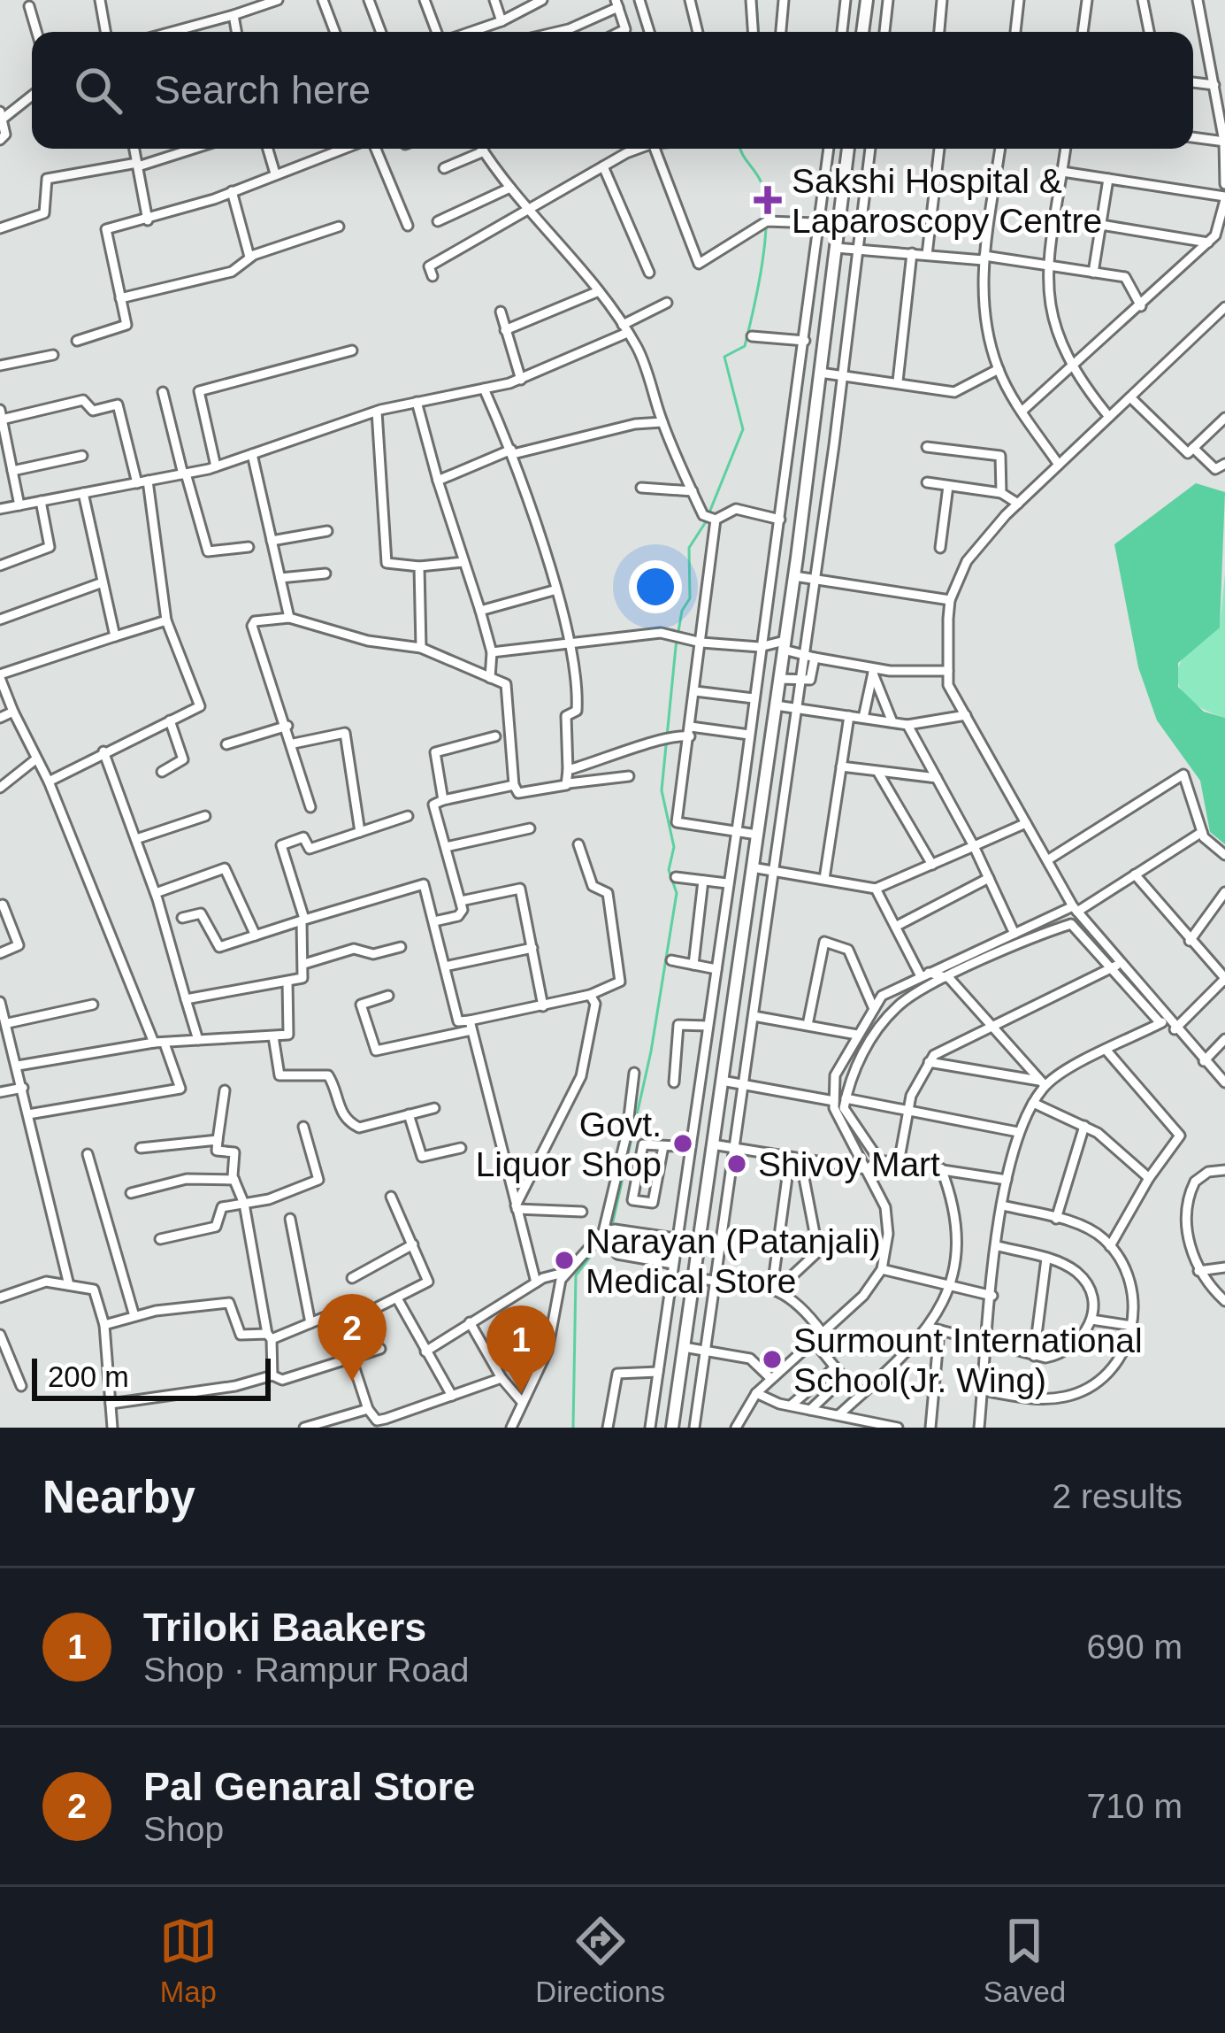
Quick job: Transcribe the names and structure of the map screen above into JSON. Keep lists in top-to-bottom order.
{
  "places": {
    "health": ["Sakshi Hospital & Laparoscopy Centre"],
    "other": [
      "Govt. Liquor Shop",
      "Shivoy Mart",
      "Narayan (Patanjali) Medical Store",
      "Surmount International School(Jr. Wing)"
    ]
  },
  "scale_bar": "200 m",
  "page": {
    "search": "Search here",
    "pins": ["2", "1"],
    "scale": "200 m",
    "heading": ["Nearby", "2 results"],
    "list": [
      {
        "mark": "1",
        "name": "Triloki Baakers",
        "note": "Shop · Rampur Road",
        "value": "690 m"
      },
      {
        "mark": "2",
        "name": "Pal Genaral Store",
        "note": "Shop",
        "value": "710 m"
      }
    ],
    "nav": ["Map", "Directions", "Saved"]
  }
}
